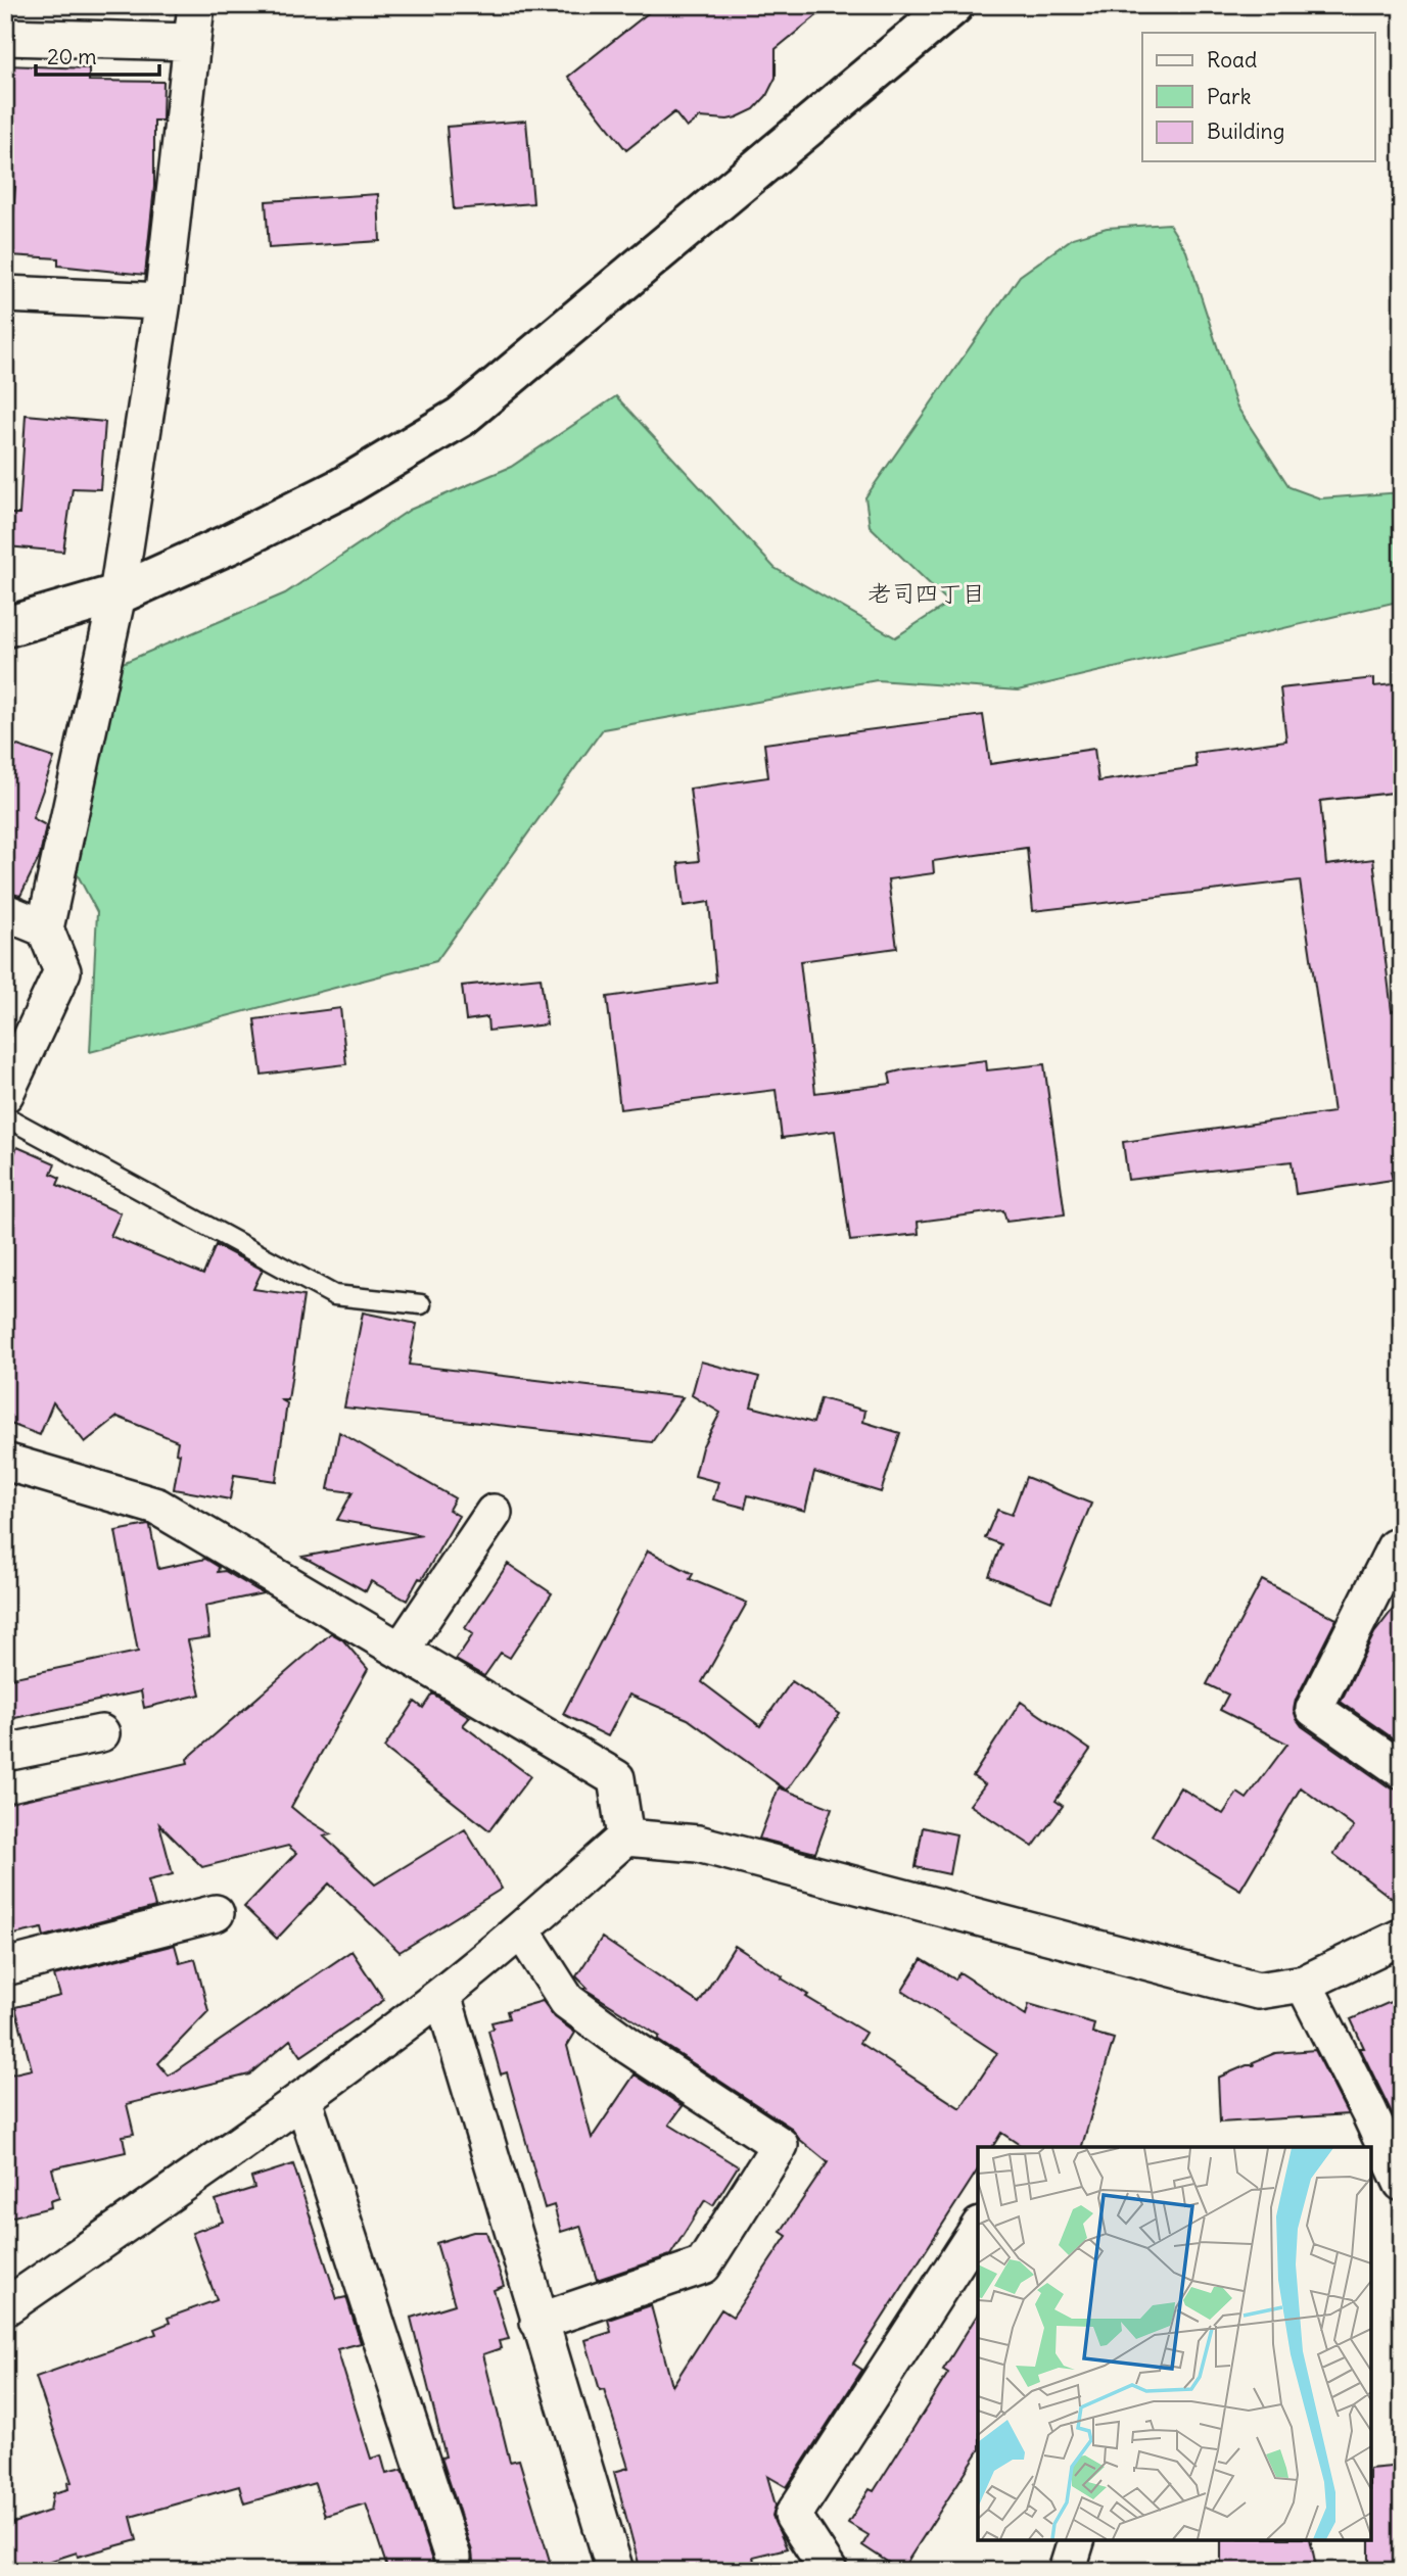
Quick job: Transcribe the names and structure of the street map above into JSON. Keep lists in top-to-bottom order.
{
  "districts": ["老司四丁目"],
  "legend": ["Road", "Park", "Building"],
  "scale_bar": "20 m"
}
